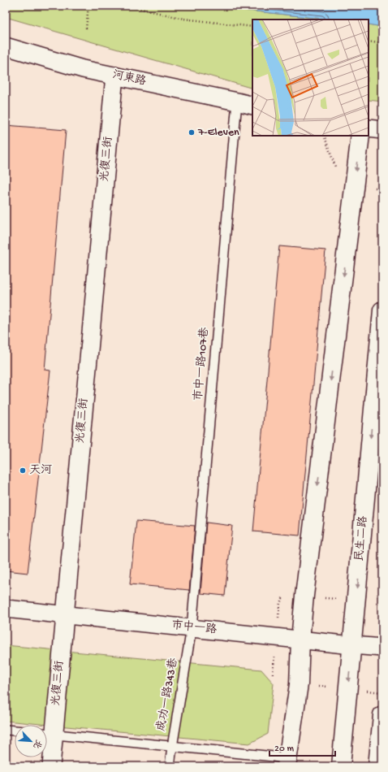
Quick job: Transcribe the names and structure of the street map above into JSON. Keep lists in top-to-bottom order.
{
  "streets": {
    "main road": ["民生二路"],
    "street": ["河東路", "光復三街", "市中一路"],
    "lane": ["市中一路107巷", "成功一路343巷"]
  },
  "crossings": [
    ["河東路", "光復三街"],
    ["河東路", "市中一路107巷"],
    ["光復三街", "市中一路"],
    ["市中一路107巷", "市中一路"],
    ["市中一路107巷", "成功一路343巷"],
    ["民生二路", "市中一路"],
    ["市中一路", "成功一路343巷"]
  ],
  "places": ["7-Eleven", "天河"],
  "scale_bar": "20 m",
  "north": "bottom right"
}
